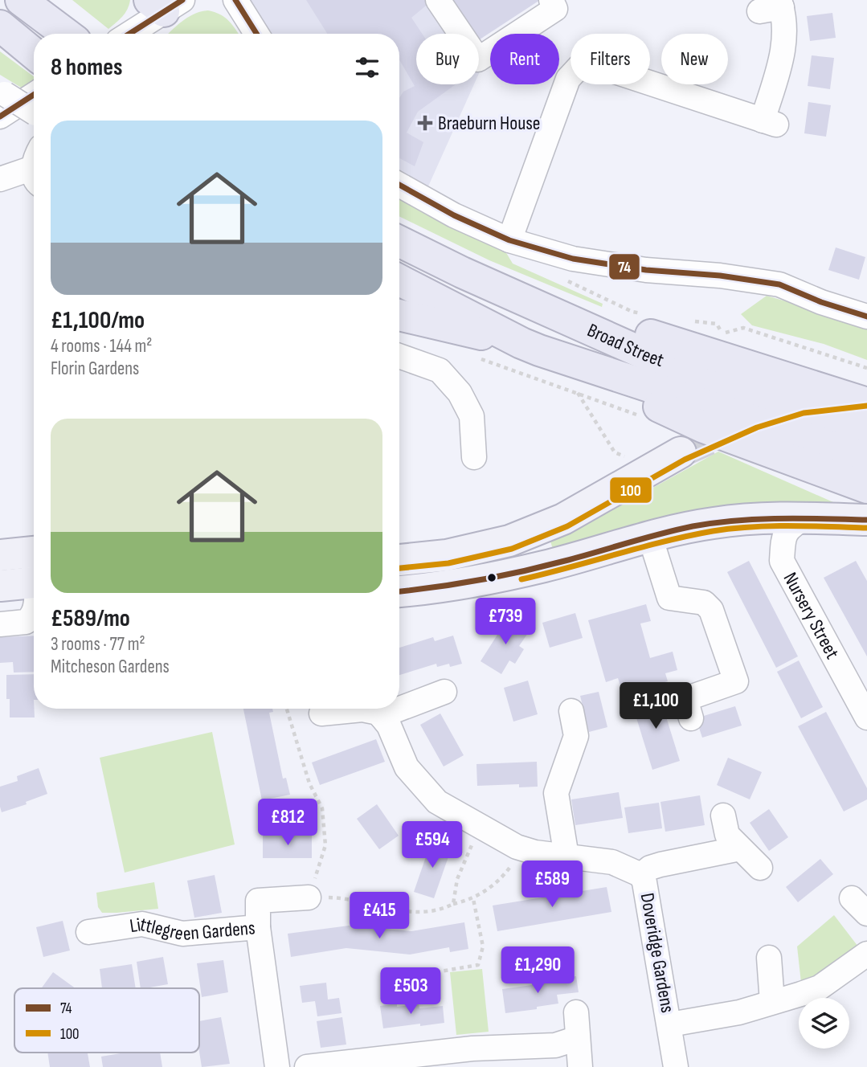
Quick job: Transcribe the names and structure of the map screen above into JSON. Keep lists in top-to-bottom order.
{
  "streets": {
    "highway": ["Broad Street"],
    "street": ["Nursery Street", "Littlegreen Gardens", "Doveridge Gardens"]
  },
  "places": {
    "health": ["Braeburn House"]
  },
  "lines": ["transit line 74", "transit line 100"],
  "legend": ["74", "100"],
  "page": {
    "chip": [
      "Buy",
      "Rent",
      "Filters",
      "New"
    ],
    "heading": "8 homes",
    "list": [
      {
        "name": "£1,100/mo",
        "note": "4 rooms · 144 m² · Florin Gardens"
      },
      {
        "name": "£589/mo",
        "note": "3 rooms · 77 m² · Mitcheson Gardens"
      }
    ],
    "price": [
      "£739",
      "£1,100",
      "£812",
      "£594",
      "£589",
      "£415",
      "£1,290",
      "£503"
    ]
  }
}
